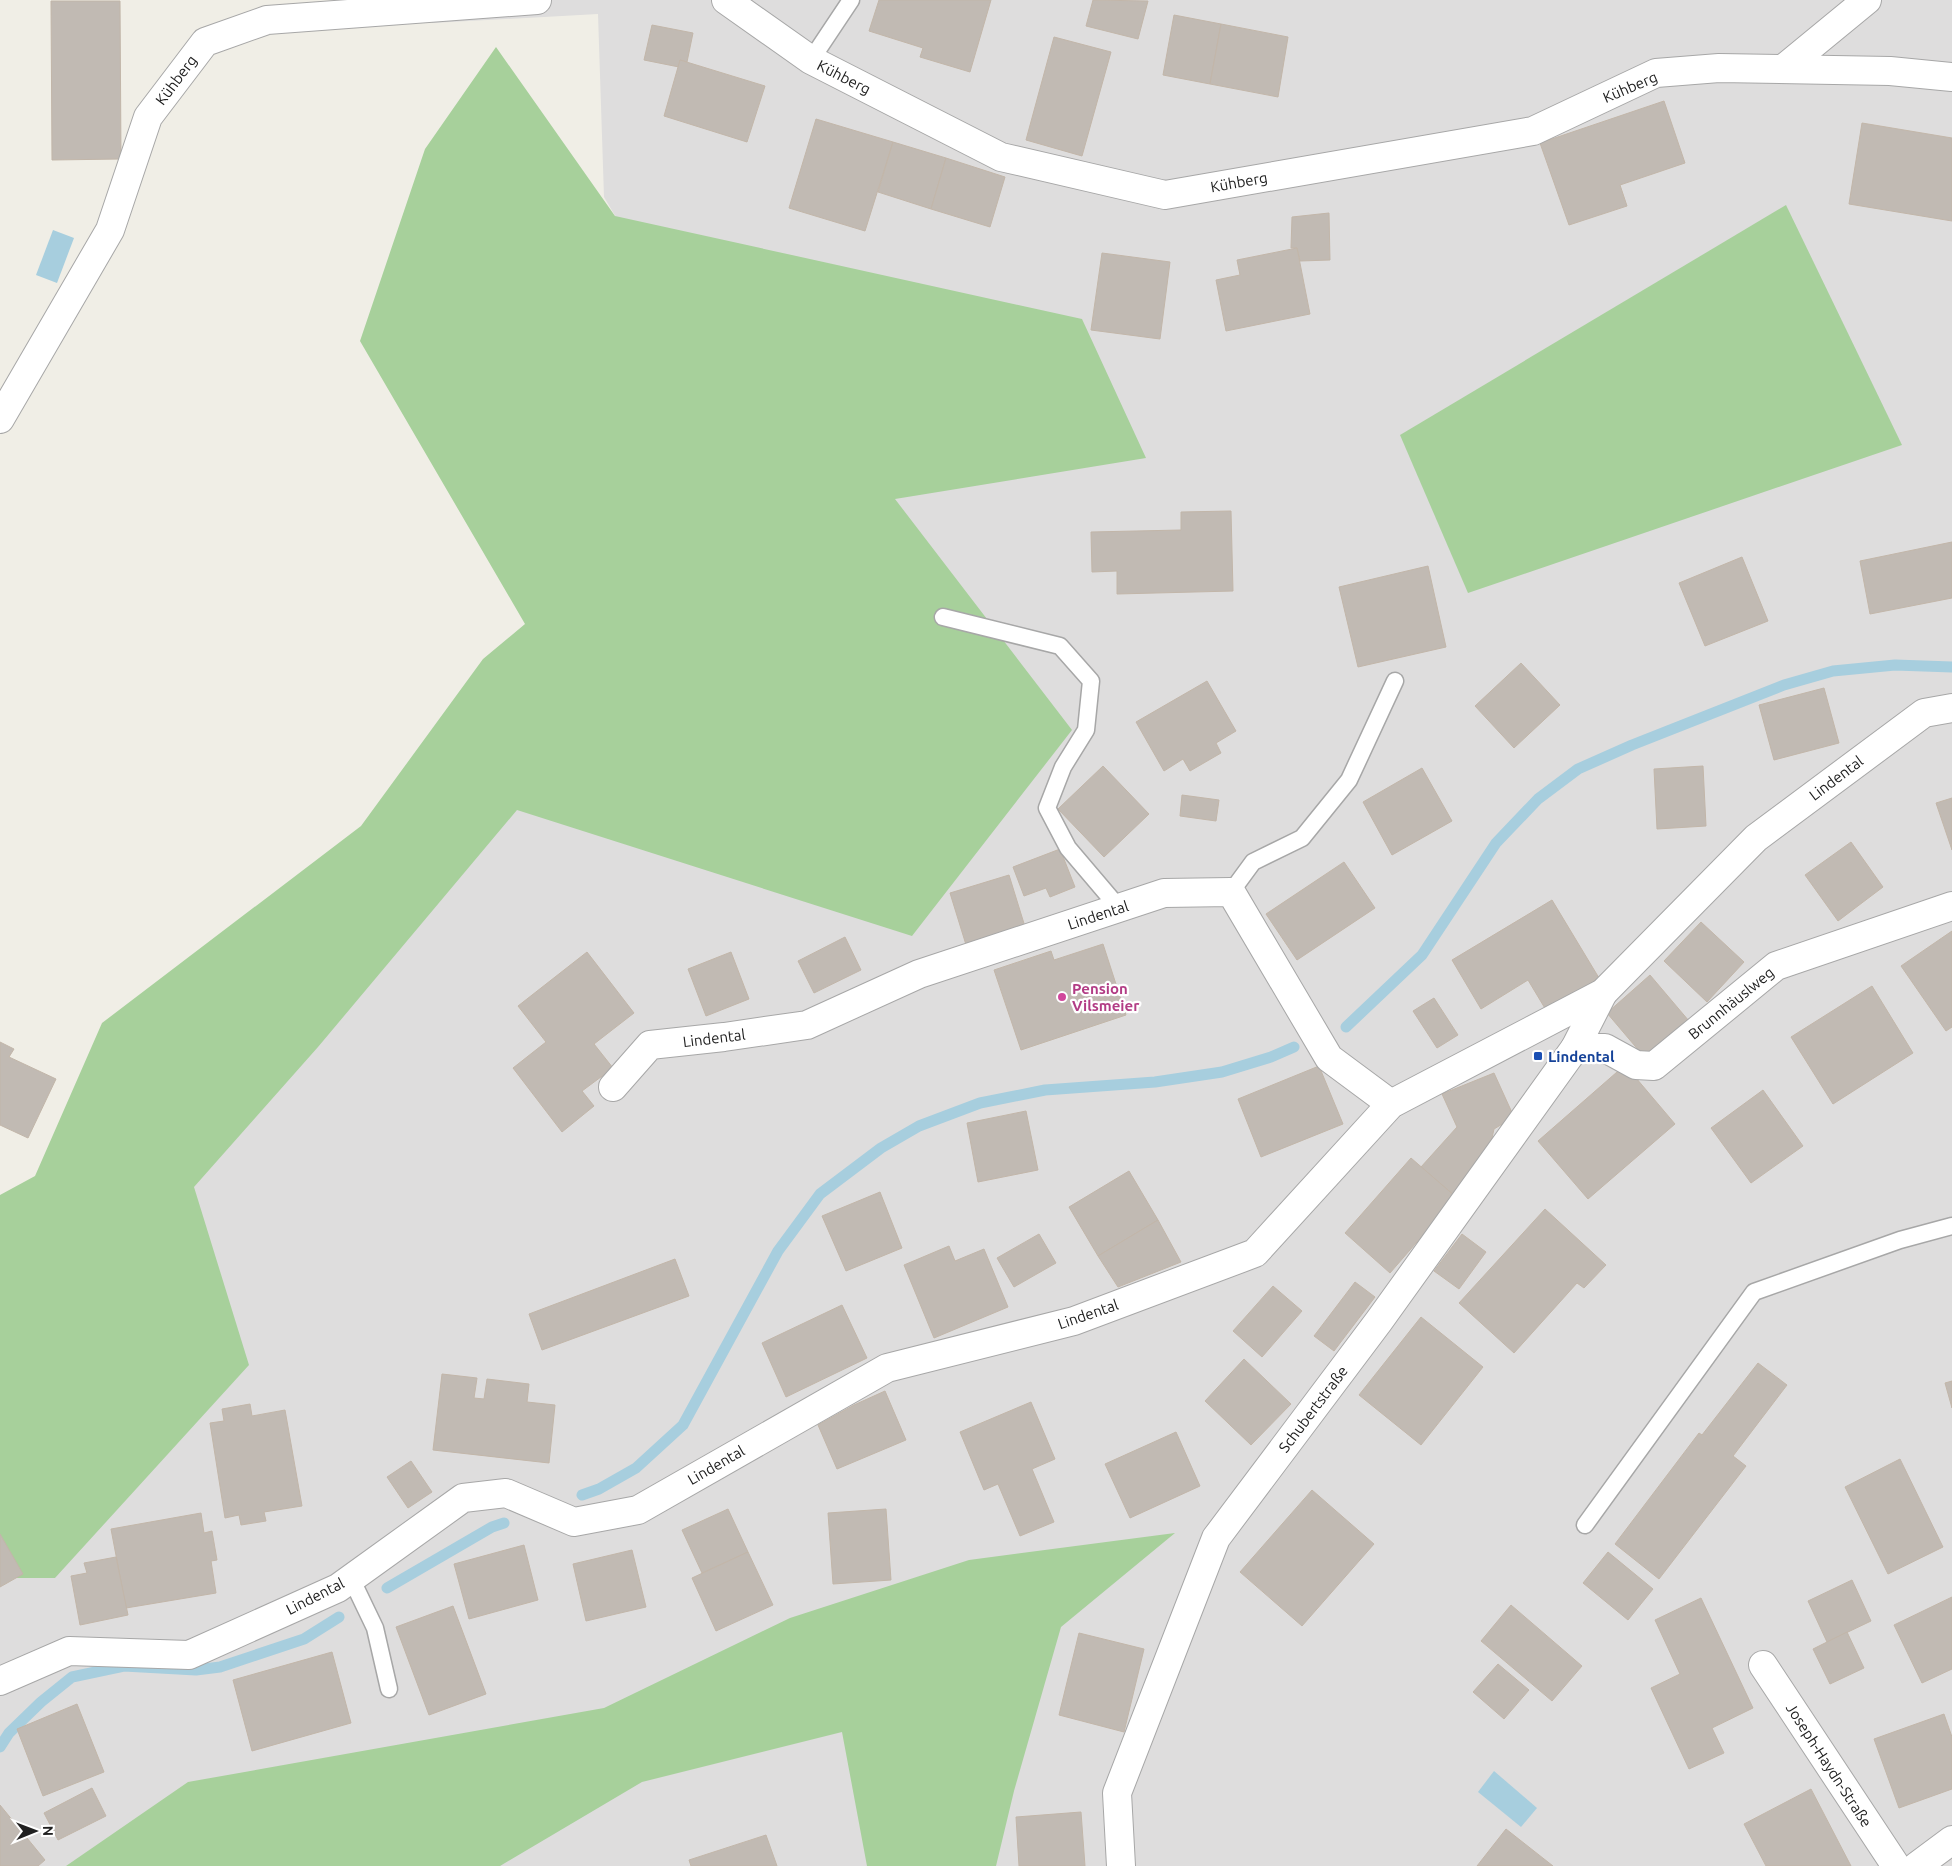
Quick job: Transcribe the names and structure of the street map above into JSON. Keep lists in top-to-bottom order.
{
  "streets": {
    "street": [
      "Kühberg",
      "Lindental",
      "Brunnhäuslweg",
      "Schubertstraße",
      "Joseph-Haydn-Straße"
    ]
  },
  "crossings": [
    ["Lindental", "Schubertstraße"],
    ["Brunnhäuslweg", "Schubertstraße"]
  ],
  "places": {
    "other": ["Pension Vilsmeier"],
    "transit": ["Lindental"]
  },
  "north": "right"
}
